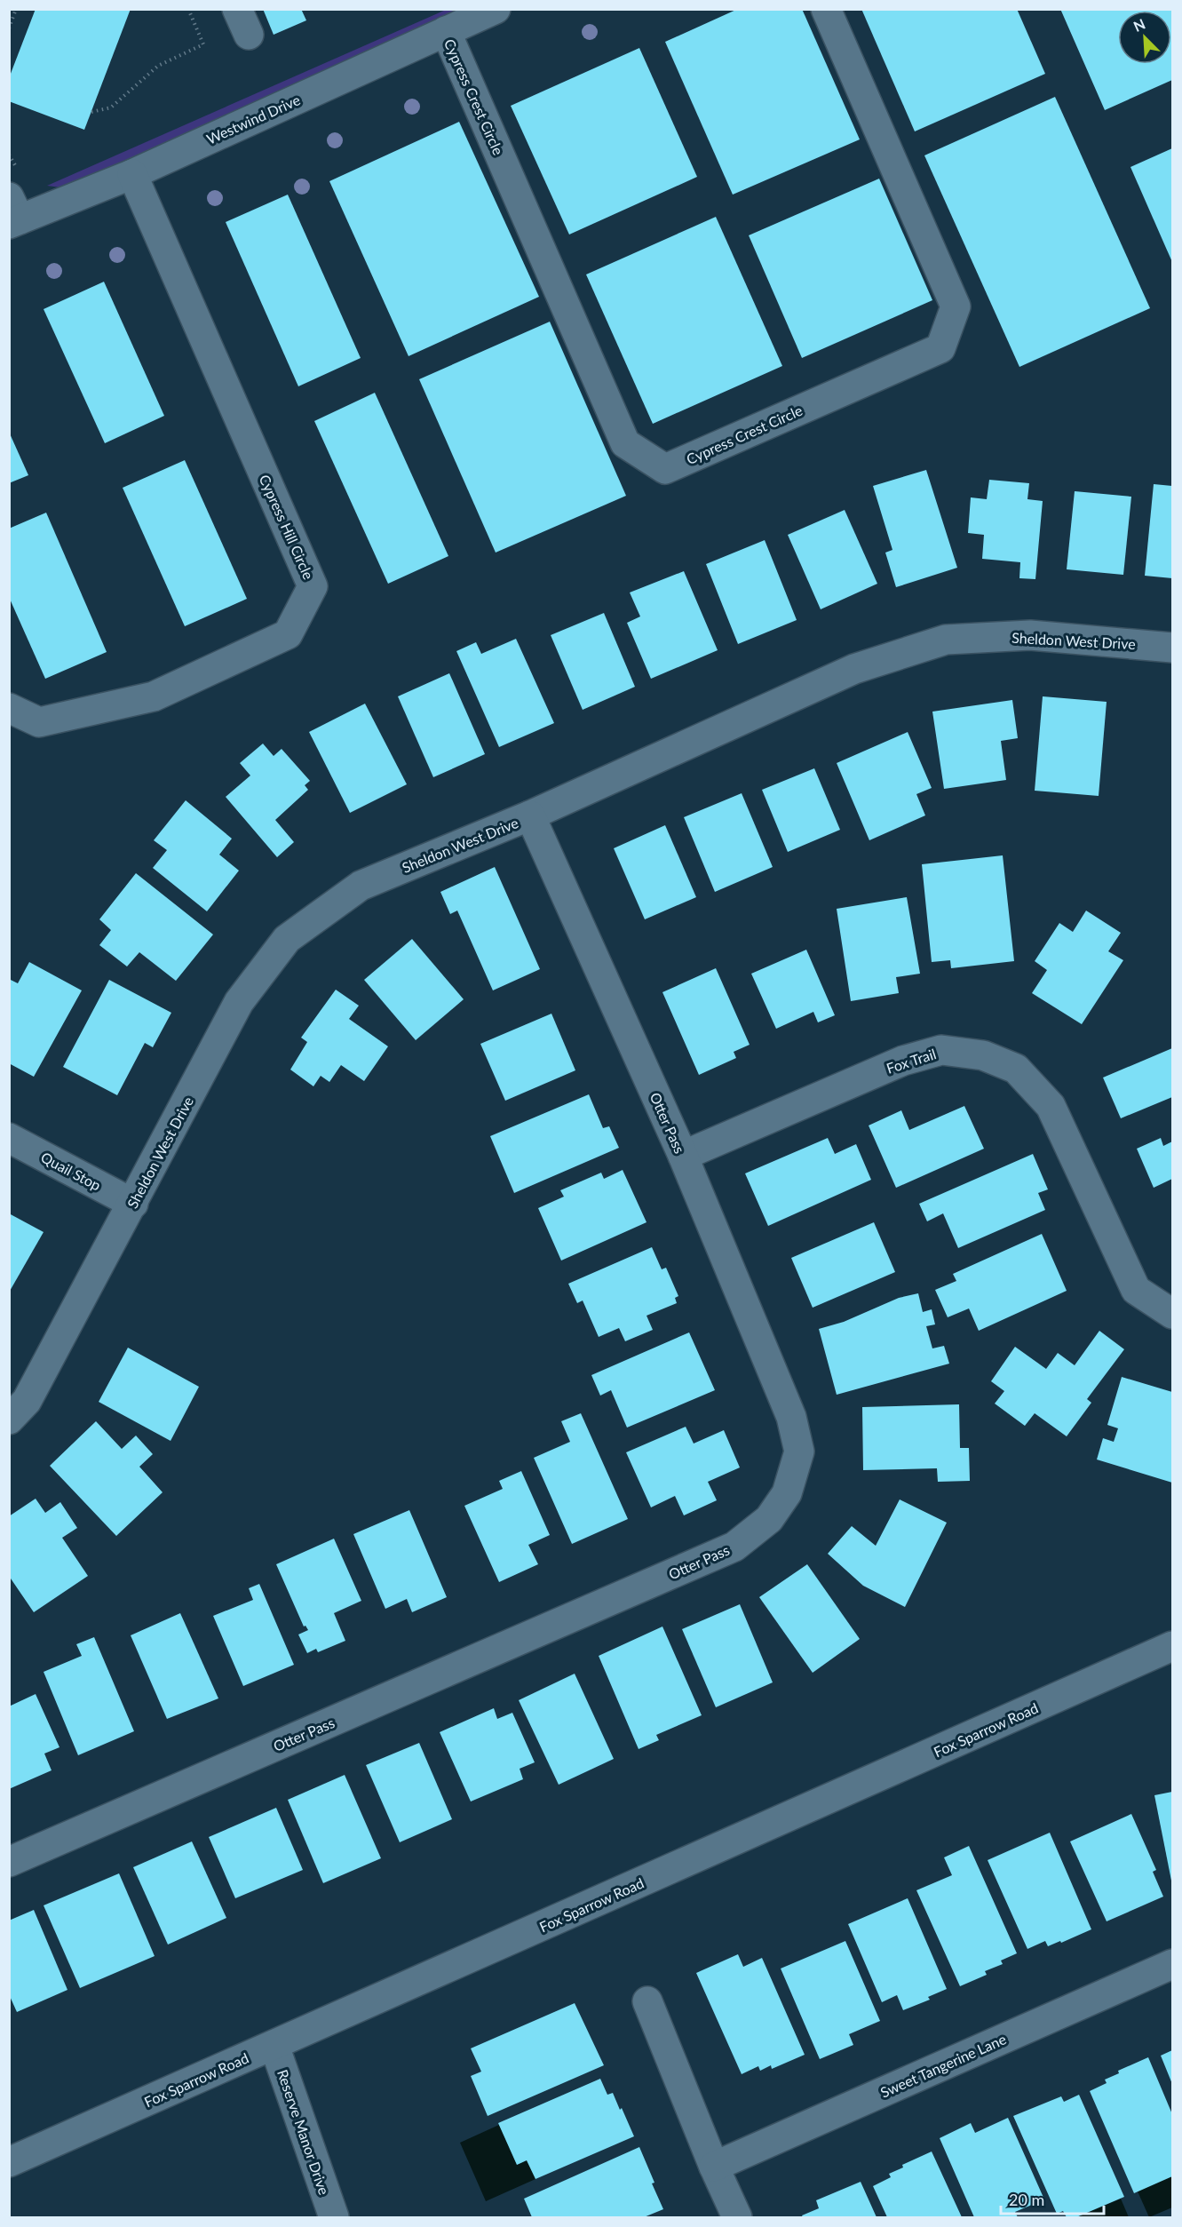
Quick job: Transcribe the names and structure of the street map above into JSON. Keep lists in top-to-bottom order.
{
  "streets": {
    "street": [
      "Cypress Crest Circle",
      "Westwind Drive",
      "Cypress Hill Circle",
      "Sheldon West Drive",
      "Fox Trail",
      "Otter Pass",
      "Quail Stop",
      "Fox Sparrow Road",
      "Sweet Tangerine Lane",
      "Reserve Manor Drive"
    ]
  },
  "crossings": [
    ["Cypress Crest Circle", "Westwind Drive"],
    ["Westwind Drive", "Cypress Hill Circle"],
    ["Sheldon West Drive", "Otter Pass"],
    ["Sheldon West Drive", "Quail Stop"],
    ["Fox Trail", "Otter Pass"],
    ["Fox Sparrow Road", "Reserve Manor Drive"]
  ],
  "scale_bar": "20 m",
  "north": "top left"
}
